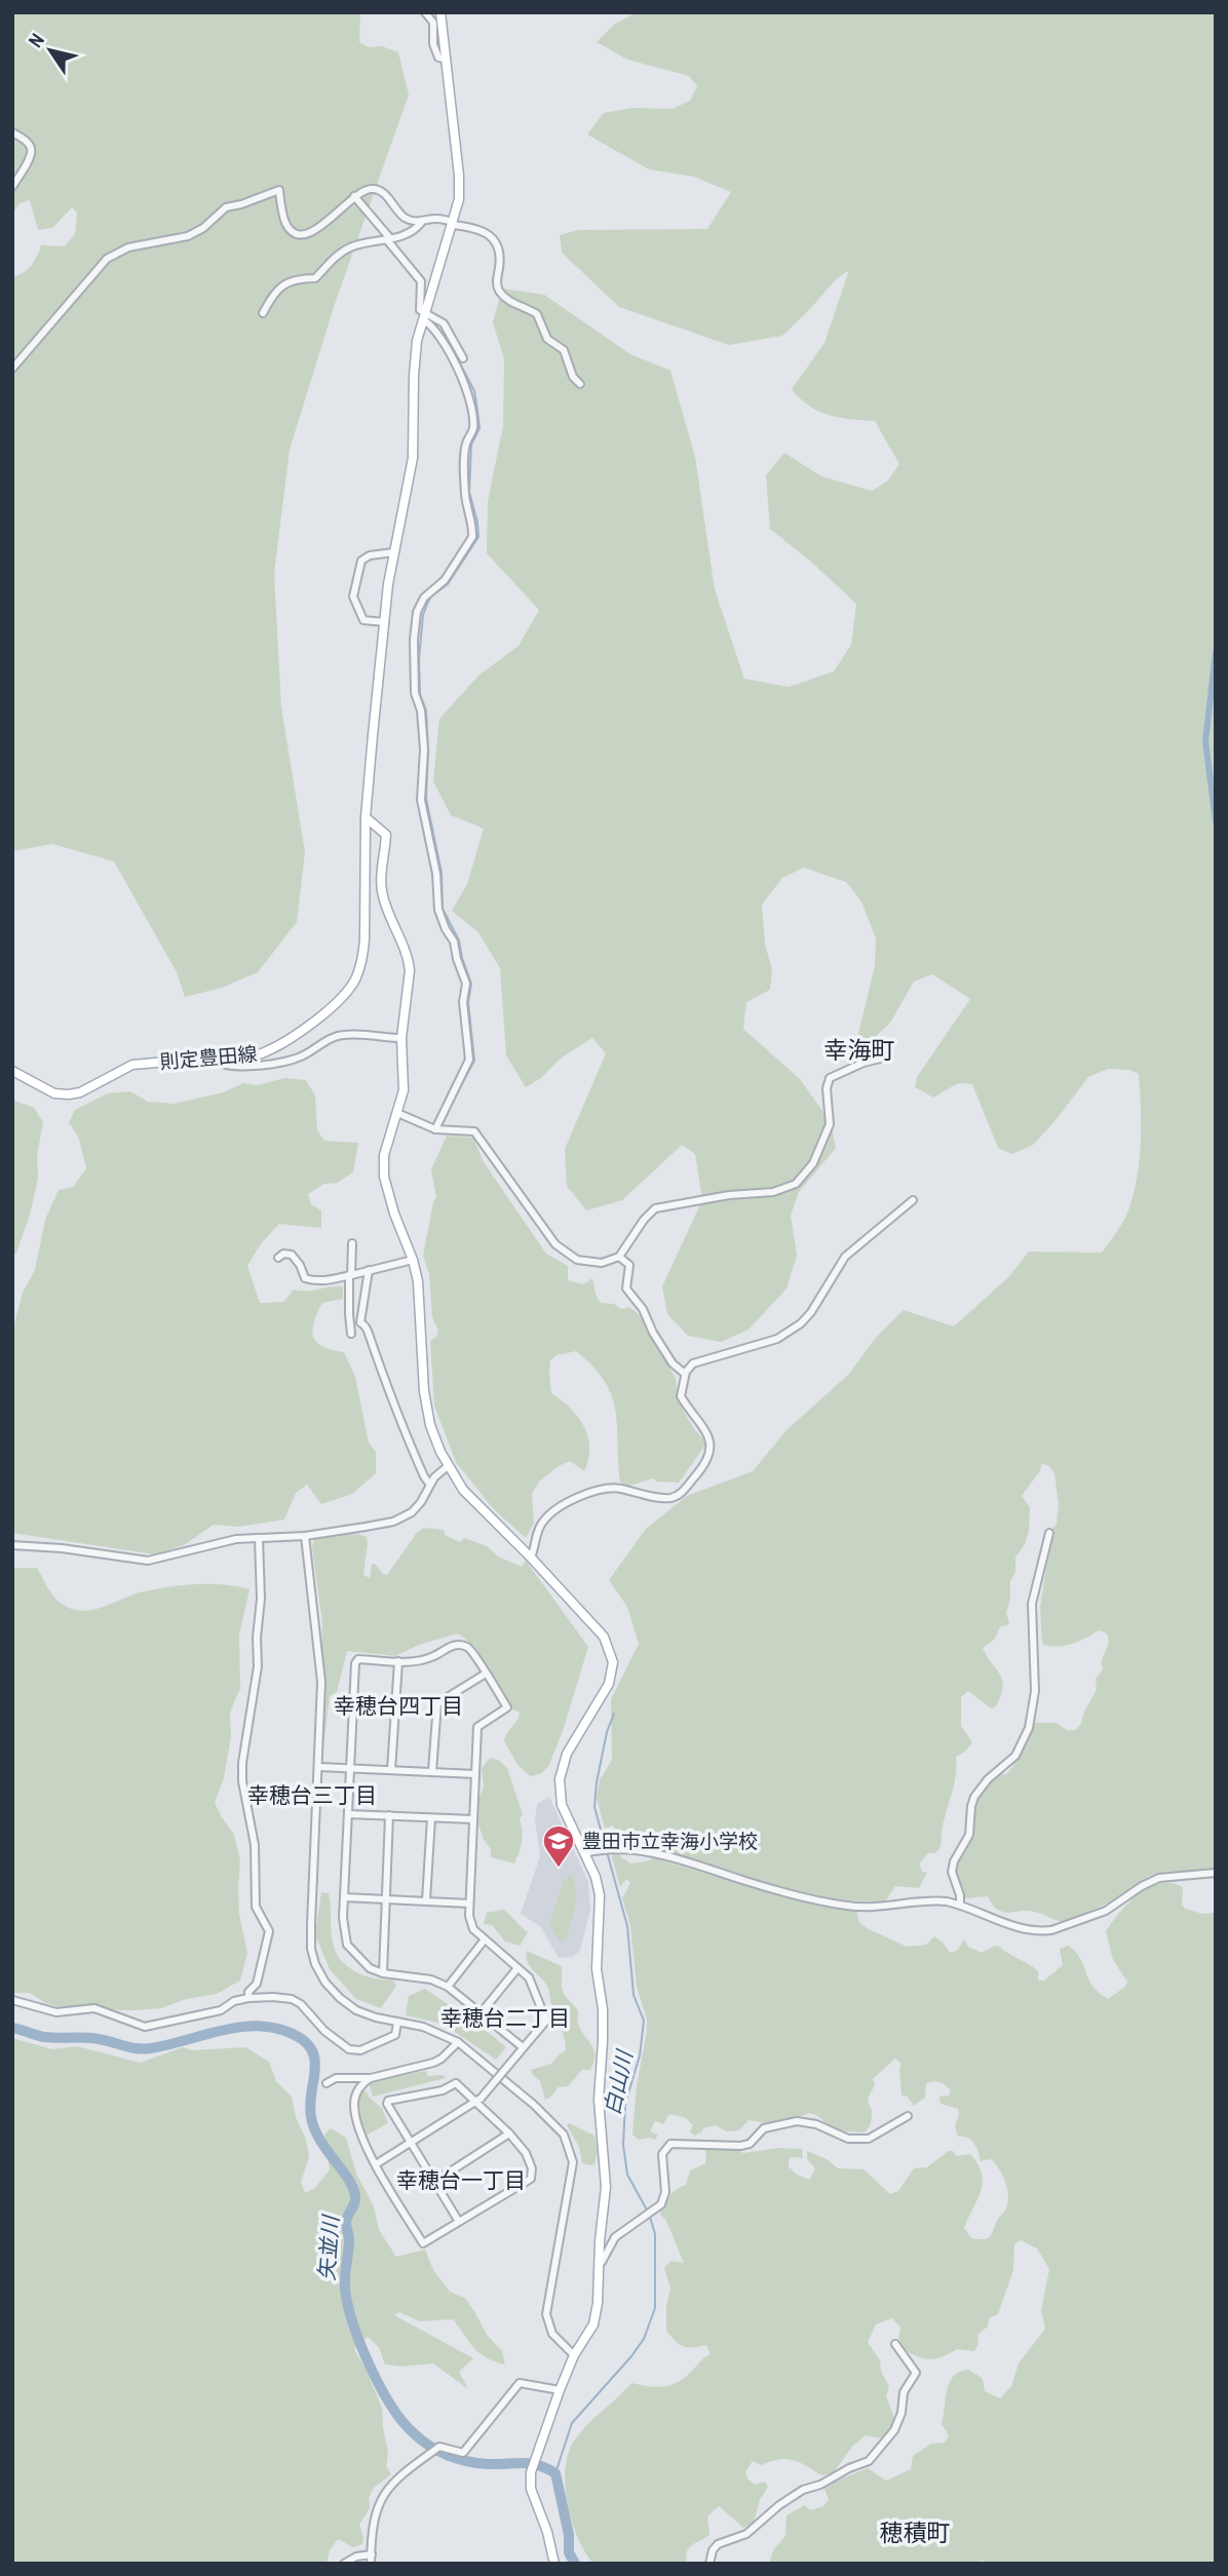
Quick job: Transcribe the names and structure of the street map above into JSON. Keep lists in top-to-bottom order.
{
  "streets": {
    "main road": ["則定豊田線"]
  },
  "districts": [
    "幸海町",
    "幸穂台四丁目",
    "幸穂台三丁目",
    "幸穂台二丁目",
    "幸穂台一丁目",
    "穂積町"
  ],
  "water": ["白山川", "矢並川"],
  "places": {
    "school or university": ["豊田市立幸海小学校"]
  },
  "north": "top left"
}
